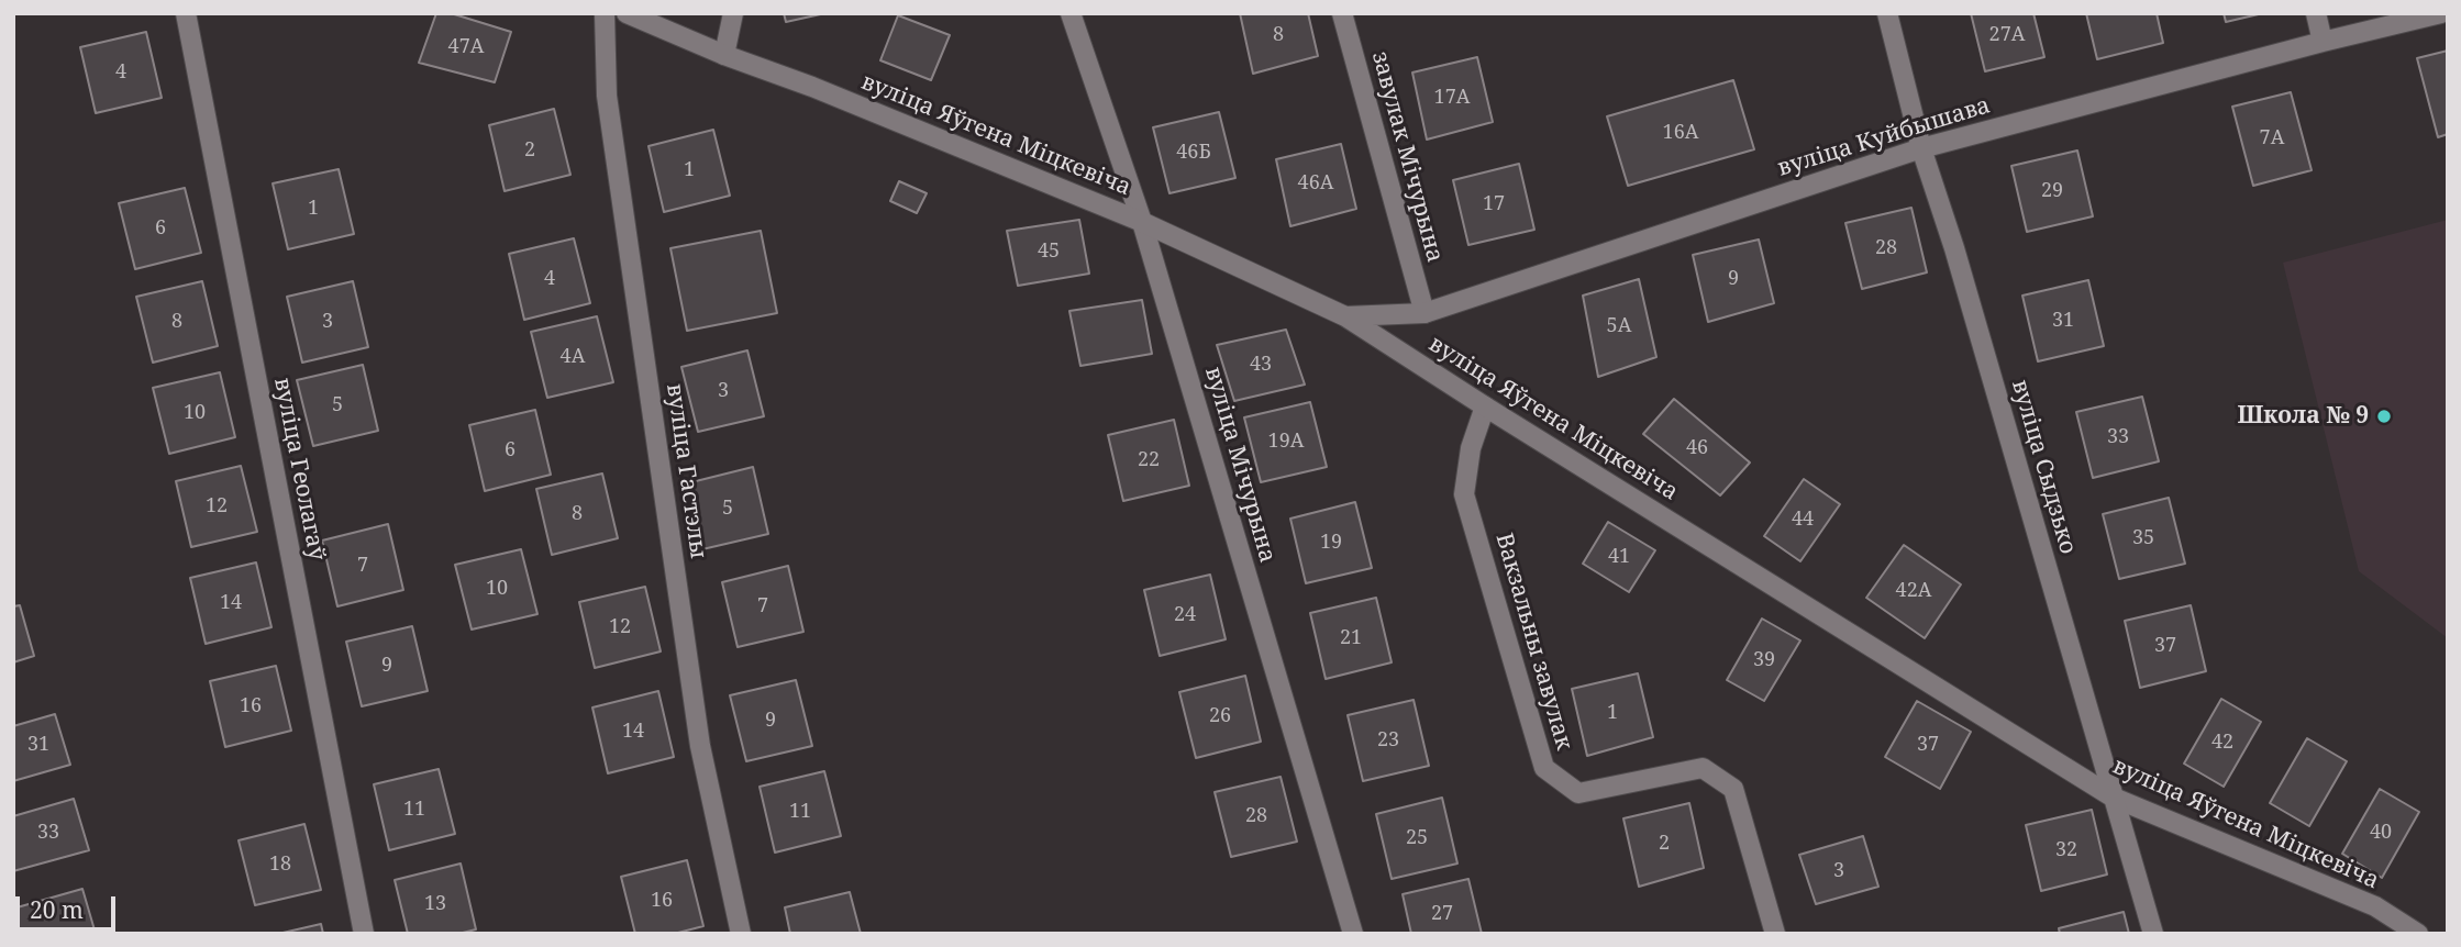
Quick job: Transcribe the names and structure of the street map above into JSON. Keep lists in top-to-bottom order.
{
  "streets": {
    "street": [
      "вуліца Яўгена Міцкевіча",
      "вуліца Куйбышава",
      "завулак Мічурына",
      "вуліца Мічурына",
      "вуліца Сыдзько",
      "вуліца Геолагаў",
      "вуліца Гастэлы",
      "Вакзальны завулак"
    ]
  },
  "crossings": [
    ["вуліца Яўгена Міцкевіча", "вуліца Куйбышава"],
    ["вуліца Яўгена Міцкевіча", "вуліца Мічурына"],
    ["вуліца Яўгена Міцкевіча", "вуліца Сыдзько"],
    ["вуліца Яўгена Міцкевіча", "Вакзальны завулак"],
    ["вуліца Куйбышава", "завулак Мічурына"],
    ["вуліца Куйбышава", "вуліца Сыдзько"]
  ],
  "places": ["Школа № 9"],
  "house_numbers": [
    "8",
    "27А",
    "47А",
    "4",
    "17А",
    "16А",
    "7А",
    "2",
    "46Б",
    "1",
    "46А",
    "29",
    "17",
    "1",
    "6",
    "28",
    "45",
    "4",
    "9",
    "31",
    "8",
    "3",
    "5А",
    "4А",
    "43",
    "3",
    "5",
    "10",
    "33",
    "19А",
    "46",
    "6",
    "22",
    "12",
    "5",
    "8",
    "44",
    "35",
    "19",
    "41",
    "7",
    "10",
    "42А",
    "14",
    "7",
    "24",
    "12",
    "21",
    "37",
    "39",
    "9",
    "16",
    "1",
    "26",
    "9",
    "14",
    "23",
    "42",
    "31",
    "37",
    "11",
    "11",
    "28",
    "33",
    "40",
    "25",
    "2",
    "32",
    "18",
    "3",
    "16",
    "13",
    "27"
  ],
  "scale_bar": "20 m"
}
